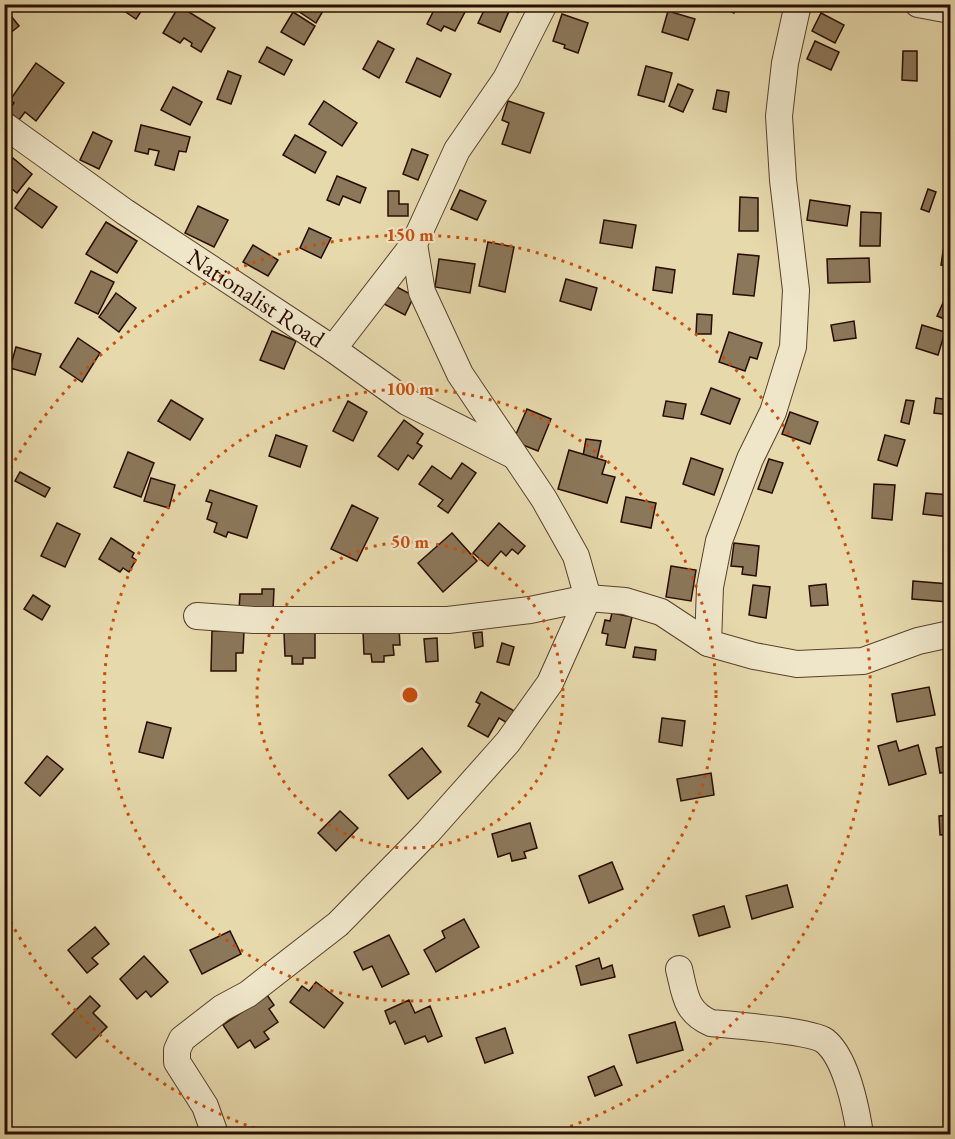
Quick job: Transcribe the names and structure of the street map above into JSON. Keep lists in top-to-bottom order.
{
  "streets": {
    "street": ["Nationalist Road"]
  },
  "rings": ["150 m", "100 m", "50 m"]
}
